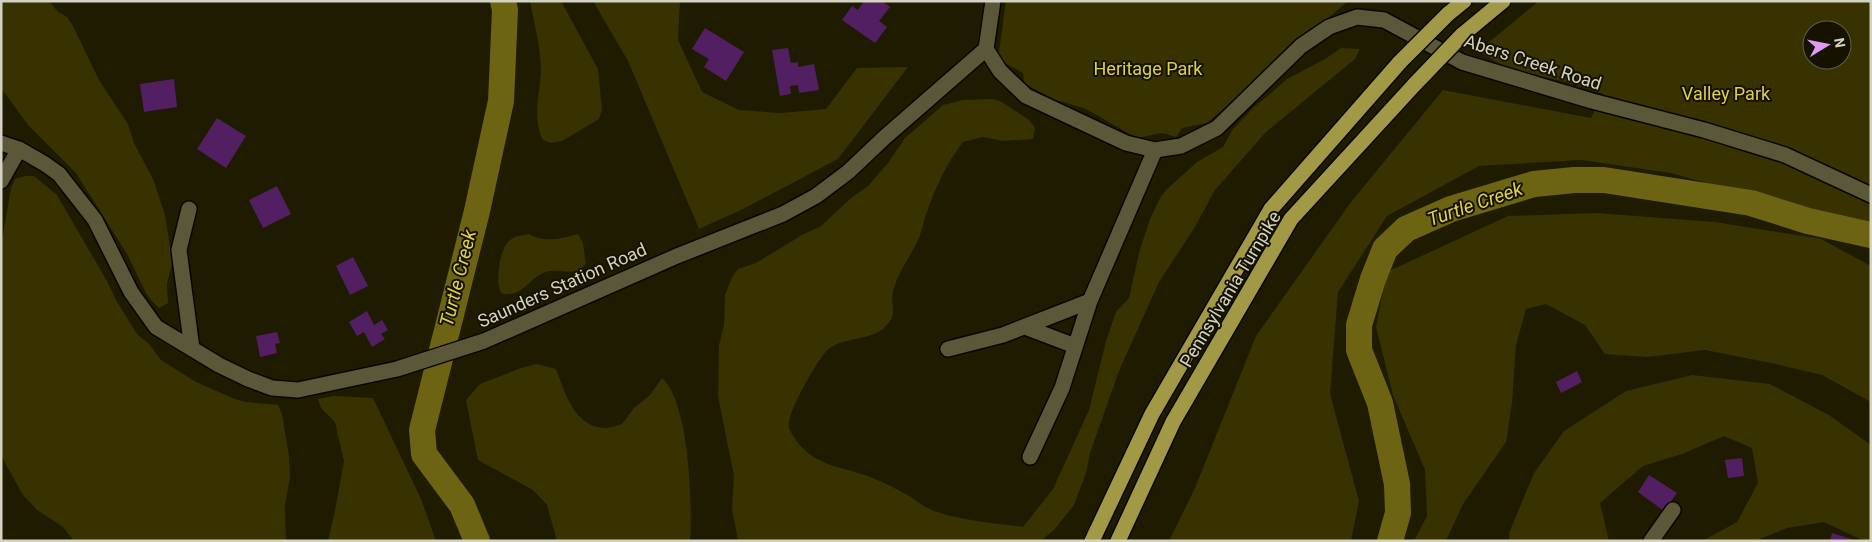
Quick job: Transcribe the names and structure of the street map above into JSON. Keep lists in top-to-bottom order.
{
  "streets": {
    "highway": ["Pennsylvania Turnpike"],
    "street": ["Abers Creek Road", "Saunders Station Road"]
  },
  "crossings": [
    ["Abers Creek Road", "Saunders Station Road"]
  ],
  "water": ["Turtle Creek"],
  "parks": ["Heritage Park", "Valley Park"],
  "north": "right"
}
